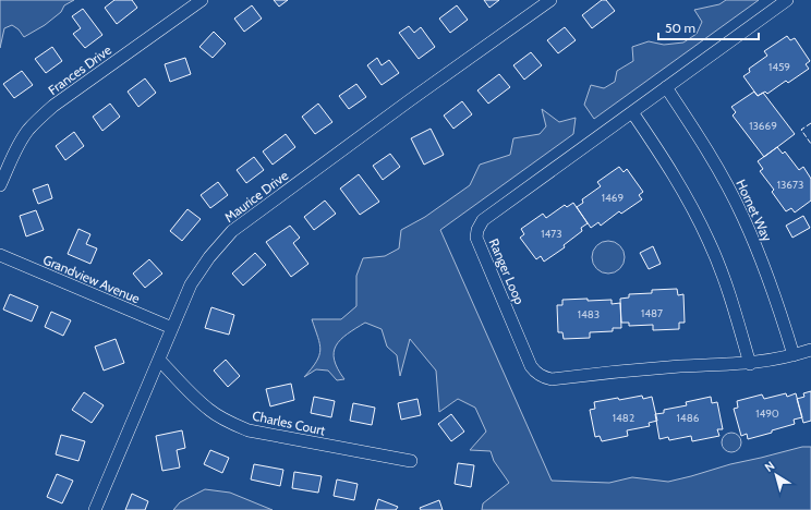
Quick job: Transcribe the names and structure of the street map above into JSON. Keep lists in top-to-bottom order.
{
  "streets": {
    "street": [
      "Frances Drive",
      "Maurice Drive",
      "Hornet Way",
      "Ranger Loop",
      "Grandview Avenue",
      "Charles Court"
    ]
  },
  "crossings": [
    ["Maurice Drive", "Grandview Avenue"],
    ["Maurice Drive", "Charles Court"],
    ["Hornet Way", "Ranger Loop"]
  ],
  "house_numbers": [
    "1459",
    "13669",
    "13673",
    "1469",
    "1473",
    "1487",
    "1483",
    "1490",
    "1482",
    "1486"
  ],
  "scale_bar": "50 m",
  "north": "top left"
}
